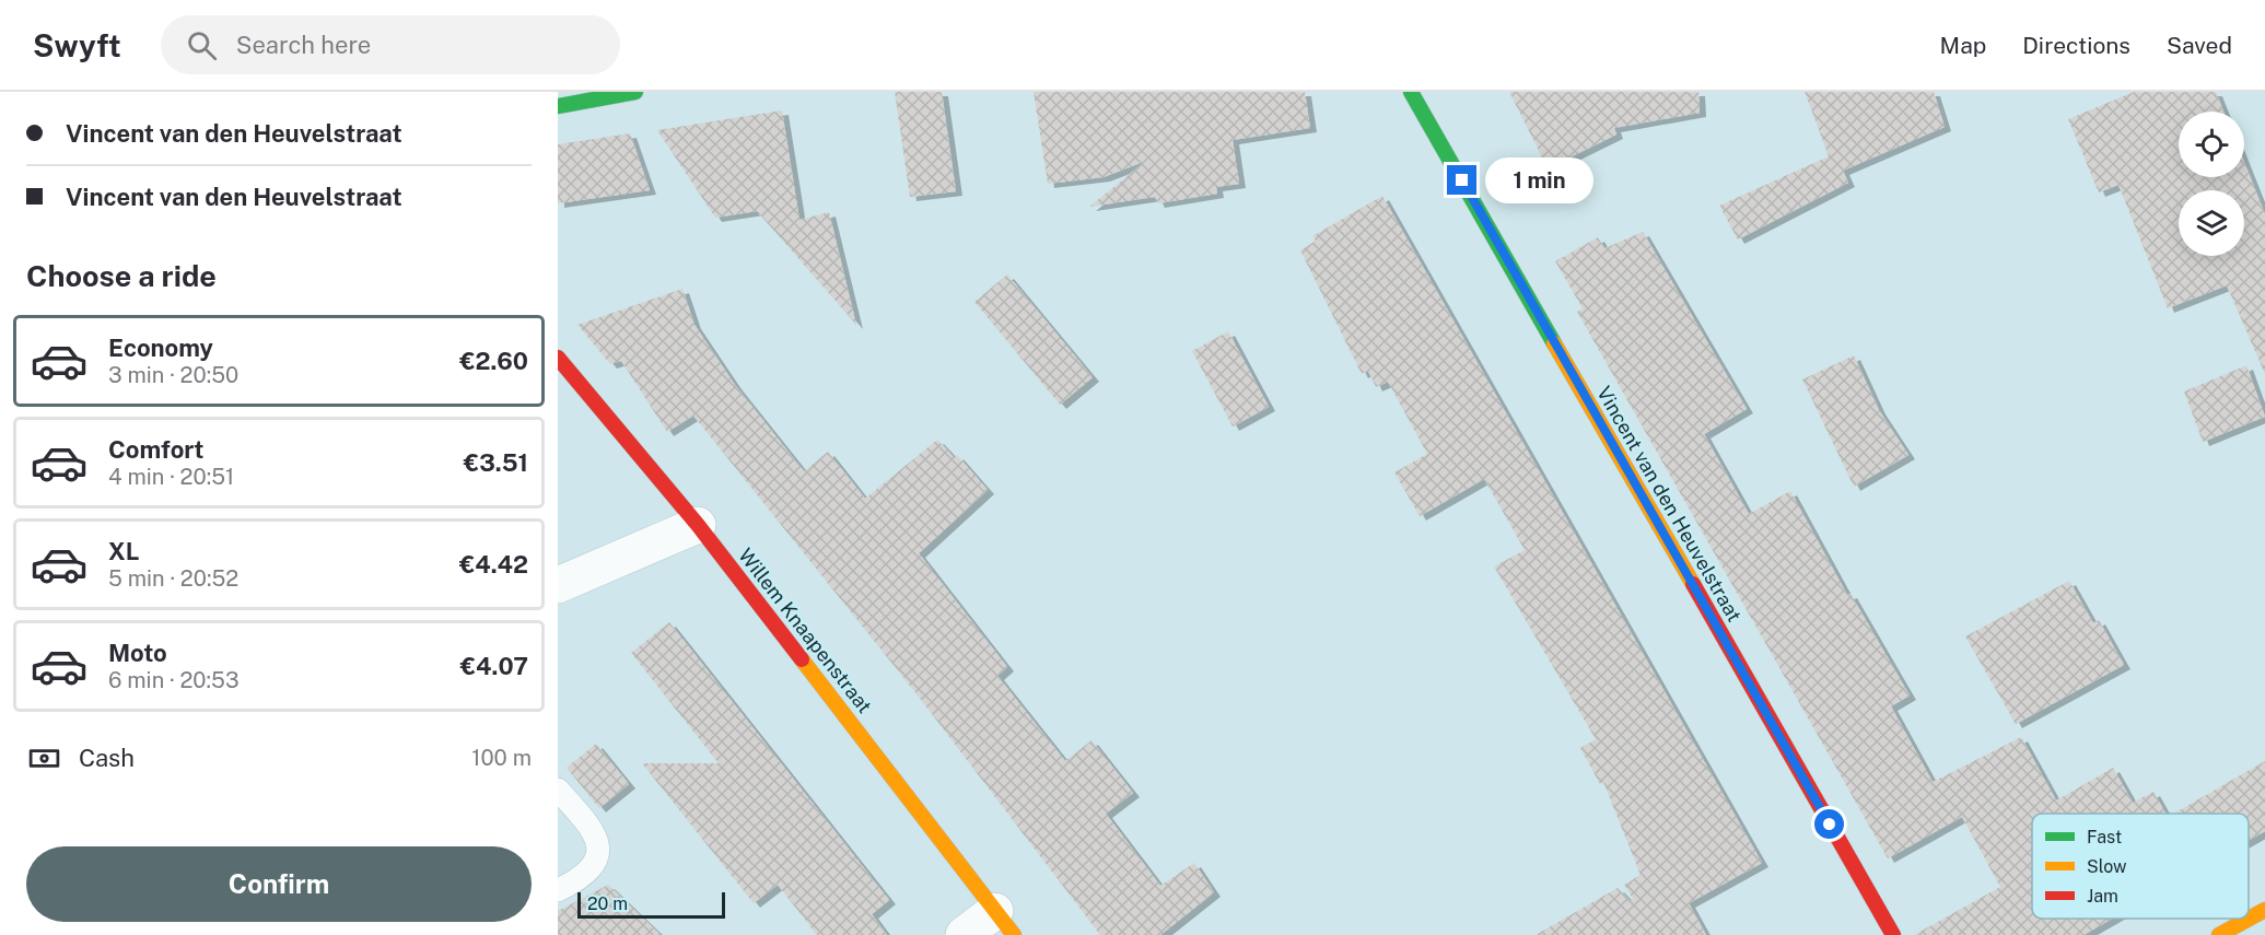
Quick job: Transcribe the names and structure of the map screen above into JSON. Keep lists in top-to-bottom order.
{
  "streets": {
    "street": ["Vincent van den Heuvelstraat", "Willem Knaapenstraat"]
  },
  "legend": ["Fast", "Slow", "Jam"],
  "scale_bar": "20 m",
  "page": {
    "header": "Swyft",
    "search": "Search here",
    "nav": ["Map", "Directions", "Saved"],
    "banner": ["Vincent van den Heuvelstraat", "Vincent van den Heuvelstraat"],
    "bubble": "1 min",
    "heading": "Choose a ride",
    "list": [
      {
        "name": "Economy",
        "note": "3 min · 20:50",
        "value": "€2.60"
      },
      {
        "name": "Comfort",
        "note": "4 min · 20:51",
        "value": "€3.51"
      },
      {
        "name": "XL",
        "note": "5 min · 20:52",
        "value": "€4.42"
      },
      {
        "name": "Moto",
        "note": "6 min · 20:53",
        "value": "€4.07"
      }
    ],
    "pay": ["Cash", "100 m"],
    "buttons": "Confirm",
    "scale": "20 m"
  }
}
